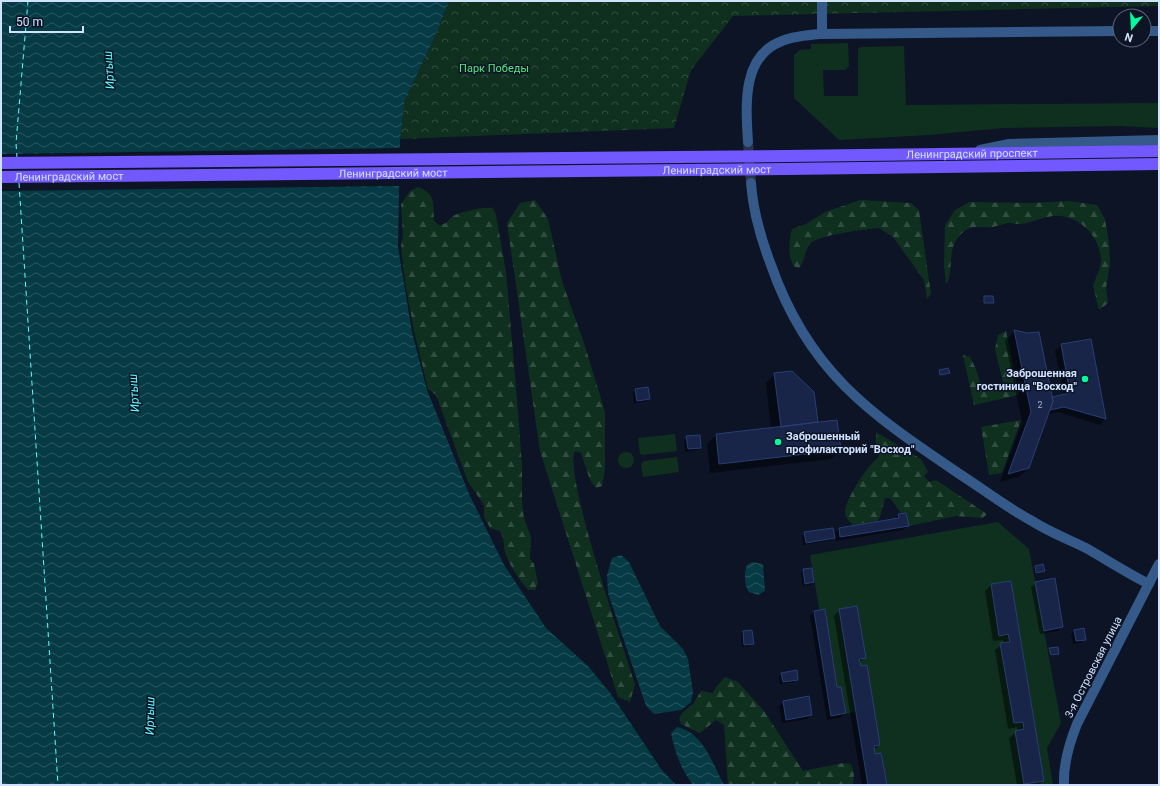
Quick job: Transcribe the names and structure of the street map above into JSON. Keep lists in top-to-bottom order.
{
  "streets": {
    "main road": ["Ленинградский проспект", "Ленинградский мост"],
    "street": ["3-я Островская улица"]
  },
  "crossings": [
    ["Ленинградский проспект", "Ленинградский мост"]
  ],
  "water": ["Иртыш"],
  "parks": ["Парк Победы"],
  "places": ["Заброшенная гостиница \"Восход\"", "Заброшенный профилакторий \"Восход\""],
  "house_numbers": ["2"],
  "scale_bar": "50 m",
  "north": "bottom"
}
